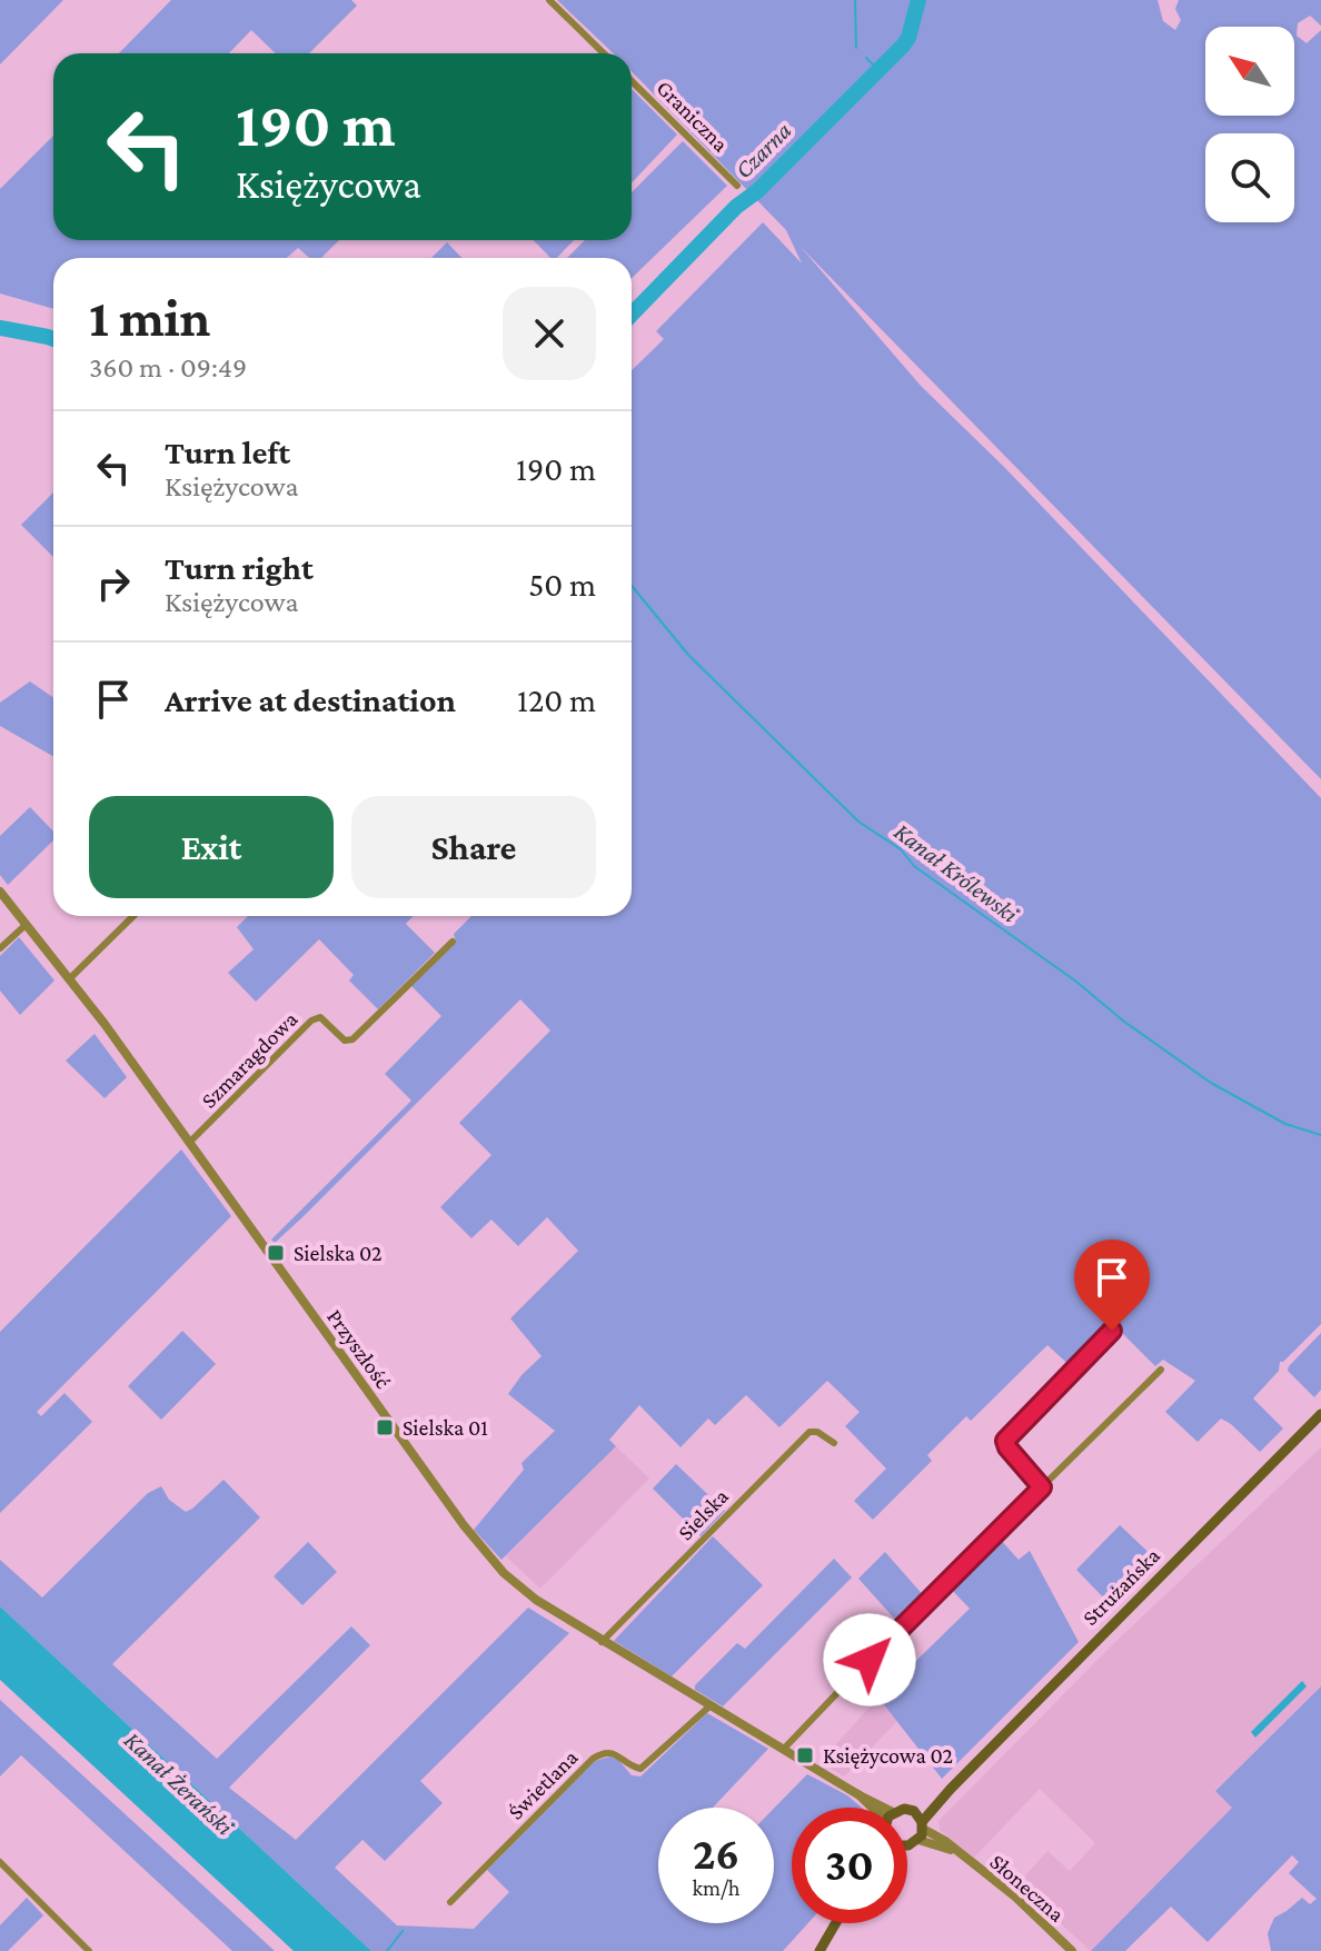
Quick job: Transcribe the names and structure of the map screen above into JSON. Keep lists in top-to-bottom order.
{
  "streets": {
    "main road": ["Strużańska"],
    "street": [
      "Graniczna",
      "Szmaragdowa",
      "Przyszłość",
      "Sielska",
      "Świetlana",
      "Słoneczna"
    ]
  },
  "crossings": [
    ["Szmaragdowa", "Przyszłość"],
    ["Przyszłość", "Sielska"],
    ["Przyszłość", "Świetlana"],
    ["Strużańska", "Słoneczna"]
  ],
  "water": ["Czarna", "Kanał Królewski", "Kanał Żerański"],
  "places": {
    "transit": ["Sielska 02", "Sielska 01", "Księżycowa 02"]
  },
  "north": "top left",
  "page": {
    "turn": ["190 m", "Księżycowa"],
    "heading": ["1 min", "360 m · 09:49"],
    "list": [
      {
        "name": "Turn left",
        "note": "Księżycowa",
        "value": "190 m"
      },
      {
        "name": "Turn right",
        "note": "Księżycowa",
        "value": "50 m"
      },
      {
        "name": "Arrive at destination",
        "value": "120 m"
      }
    ],
    "buttons": ["Exit", "Share"],
    "speed": "26 km/h",
    "limit": "30"
  }
}
